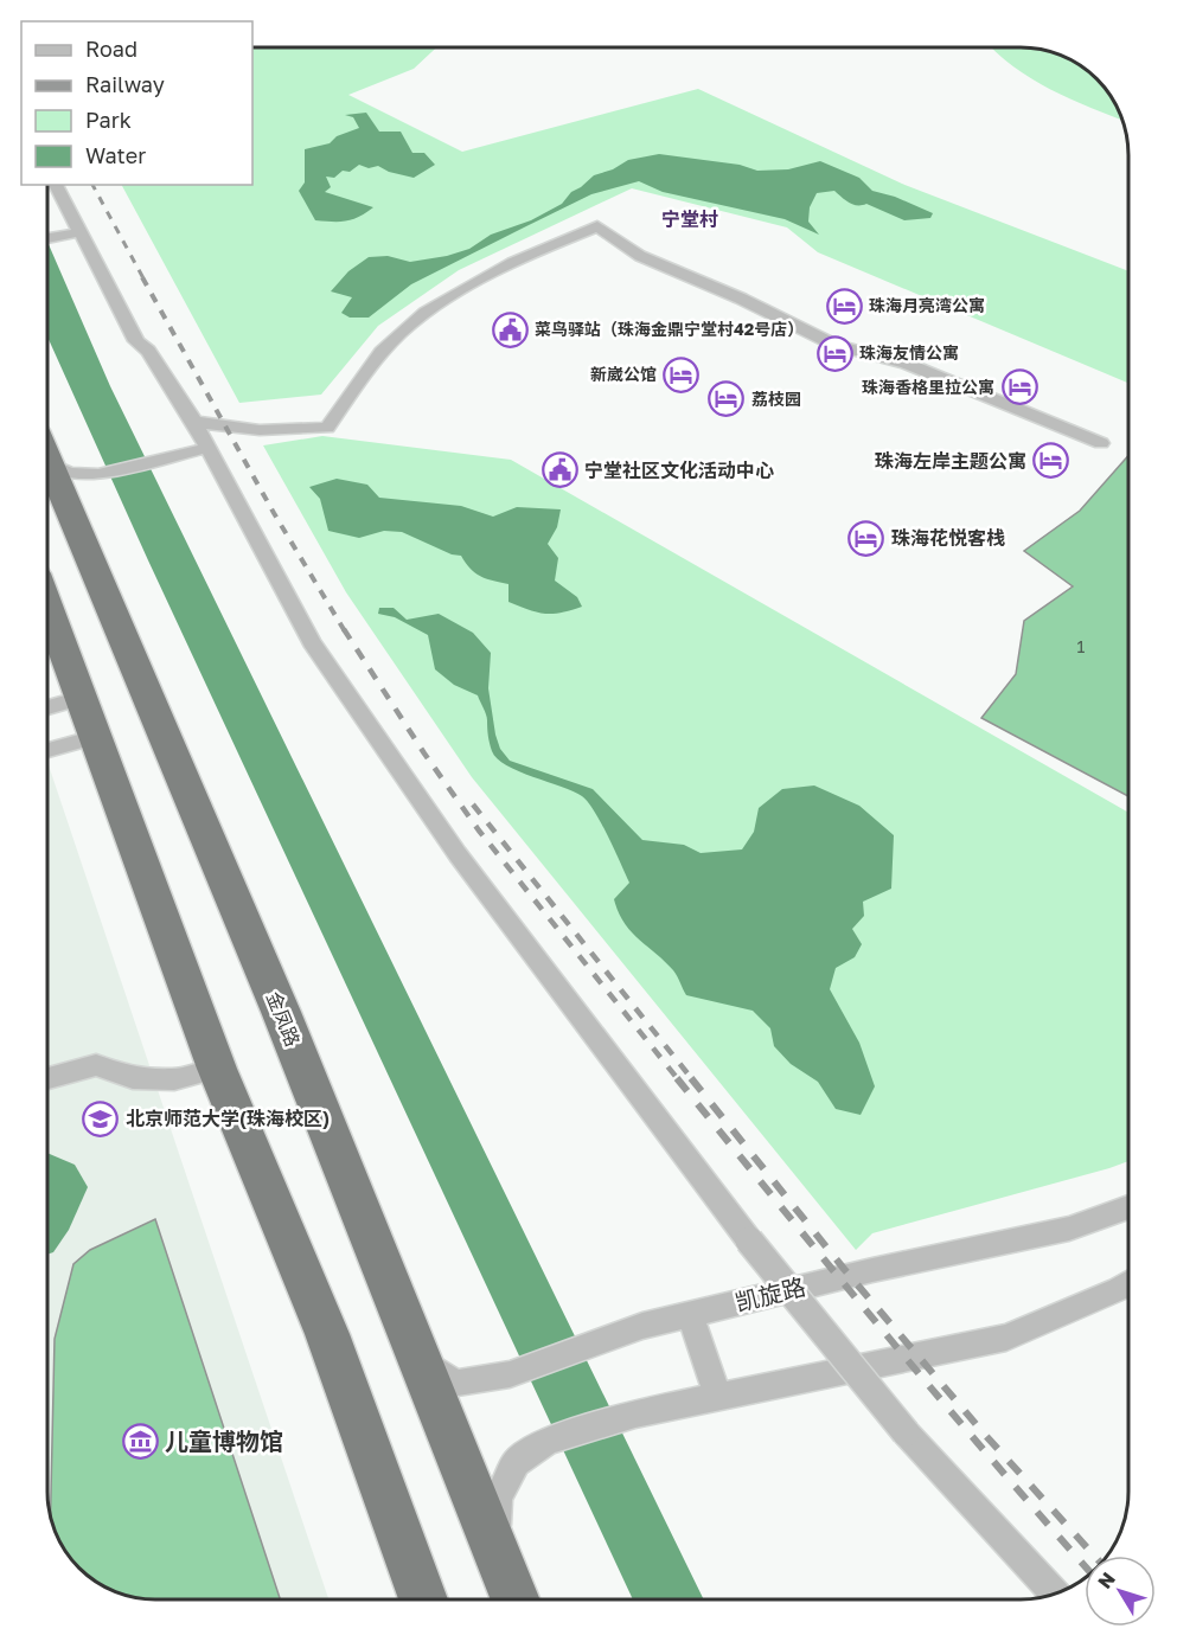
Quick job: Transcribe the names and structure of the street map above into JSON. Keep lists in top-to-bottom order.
{
  "streets": {
    "highway": ["金凤路"],
    "street": ["凯旋路"]
  },
  "crossings": [
    ["金凤路", "凯旋路"]
  ],
  "districts": ["宁堂村"],
  "places": {
    "hotel": [
      "珠海月亮湾公寓",
      "珠海友情公寓",
      "新崴公馆",
      "珠海香格里拉公寓",
      "荔枝园",
      "珠海左岸主题公寓",
      "珠海花悦客栈"
    ],
    "public building": ["菜鸟驿站（珠海金鼎宁堂村42号店）", "宁堂社区文化活动中心"],
    "school or university": ["北京师范大学(珠海校区)"],
    "museum": ["儿童博物馆"]
  },
  "house_numbers": ["1"],
  "legend": [
    "Road",
    "Railway",
    "Park",
    "Water"
  ],
  "north": "top left"
}
